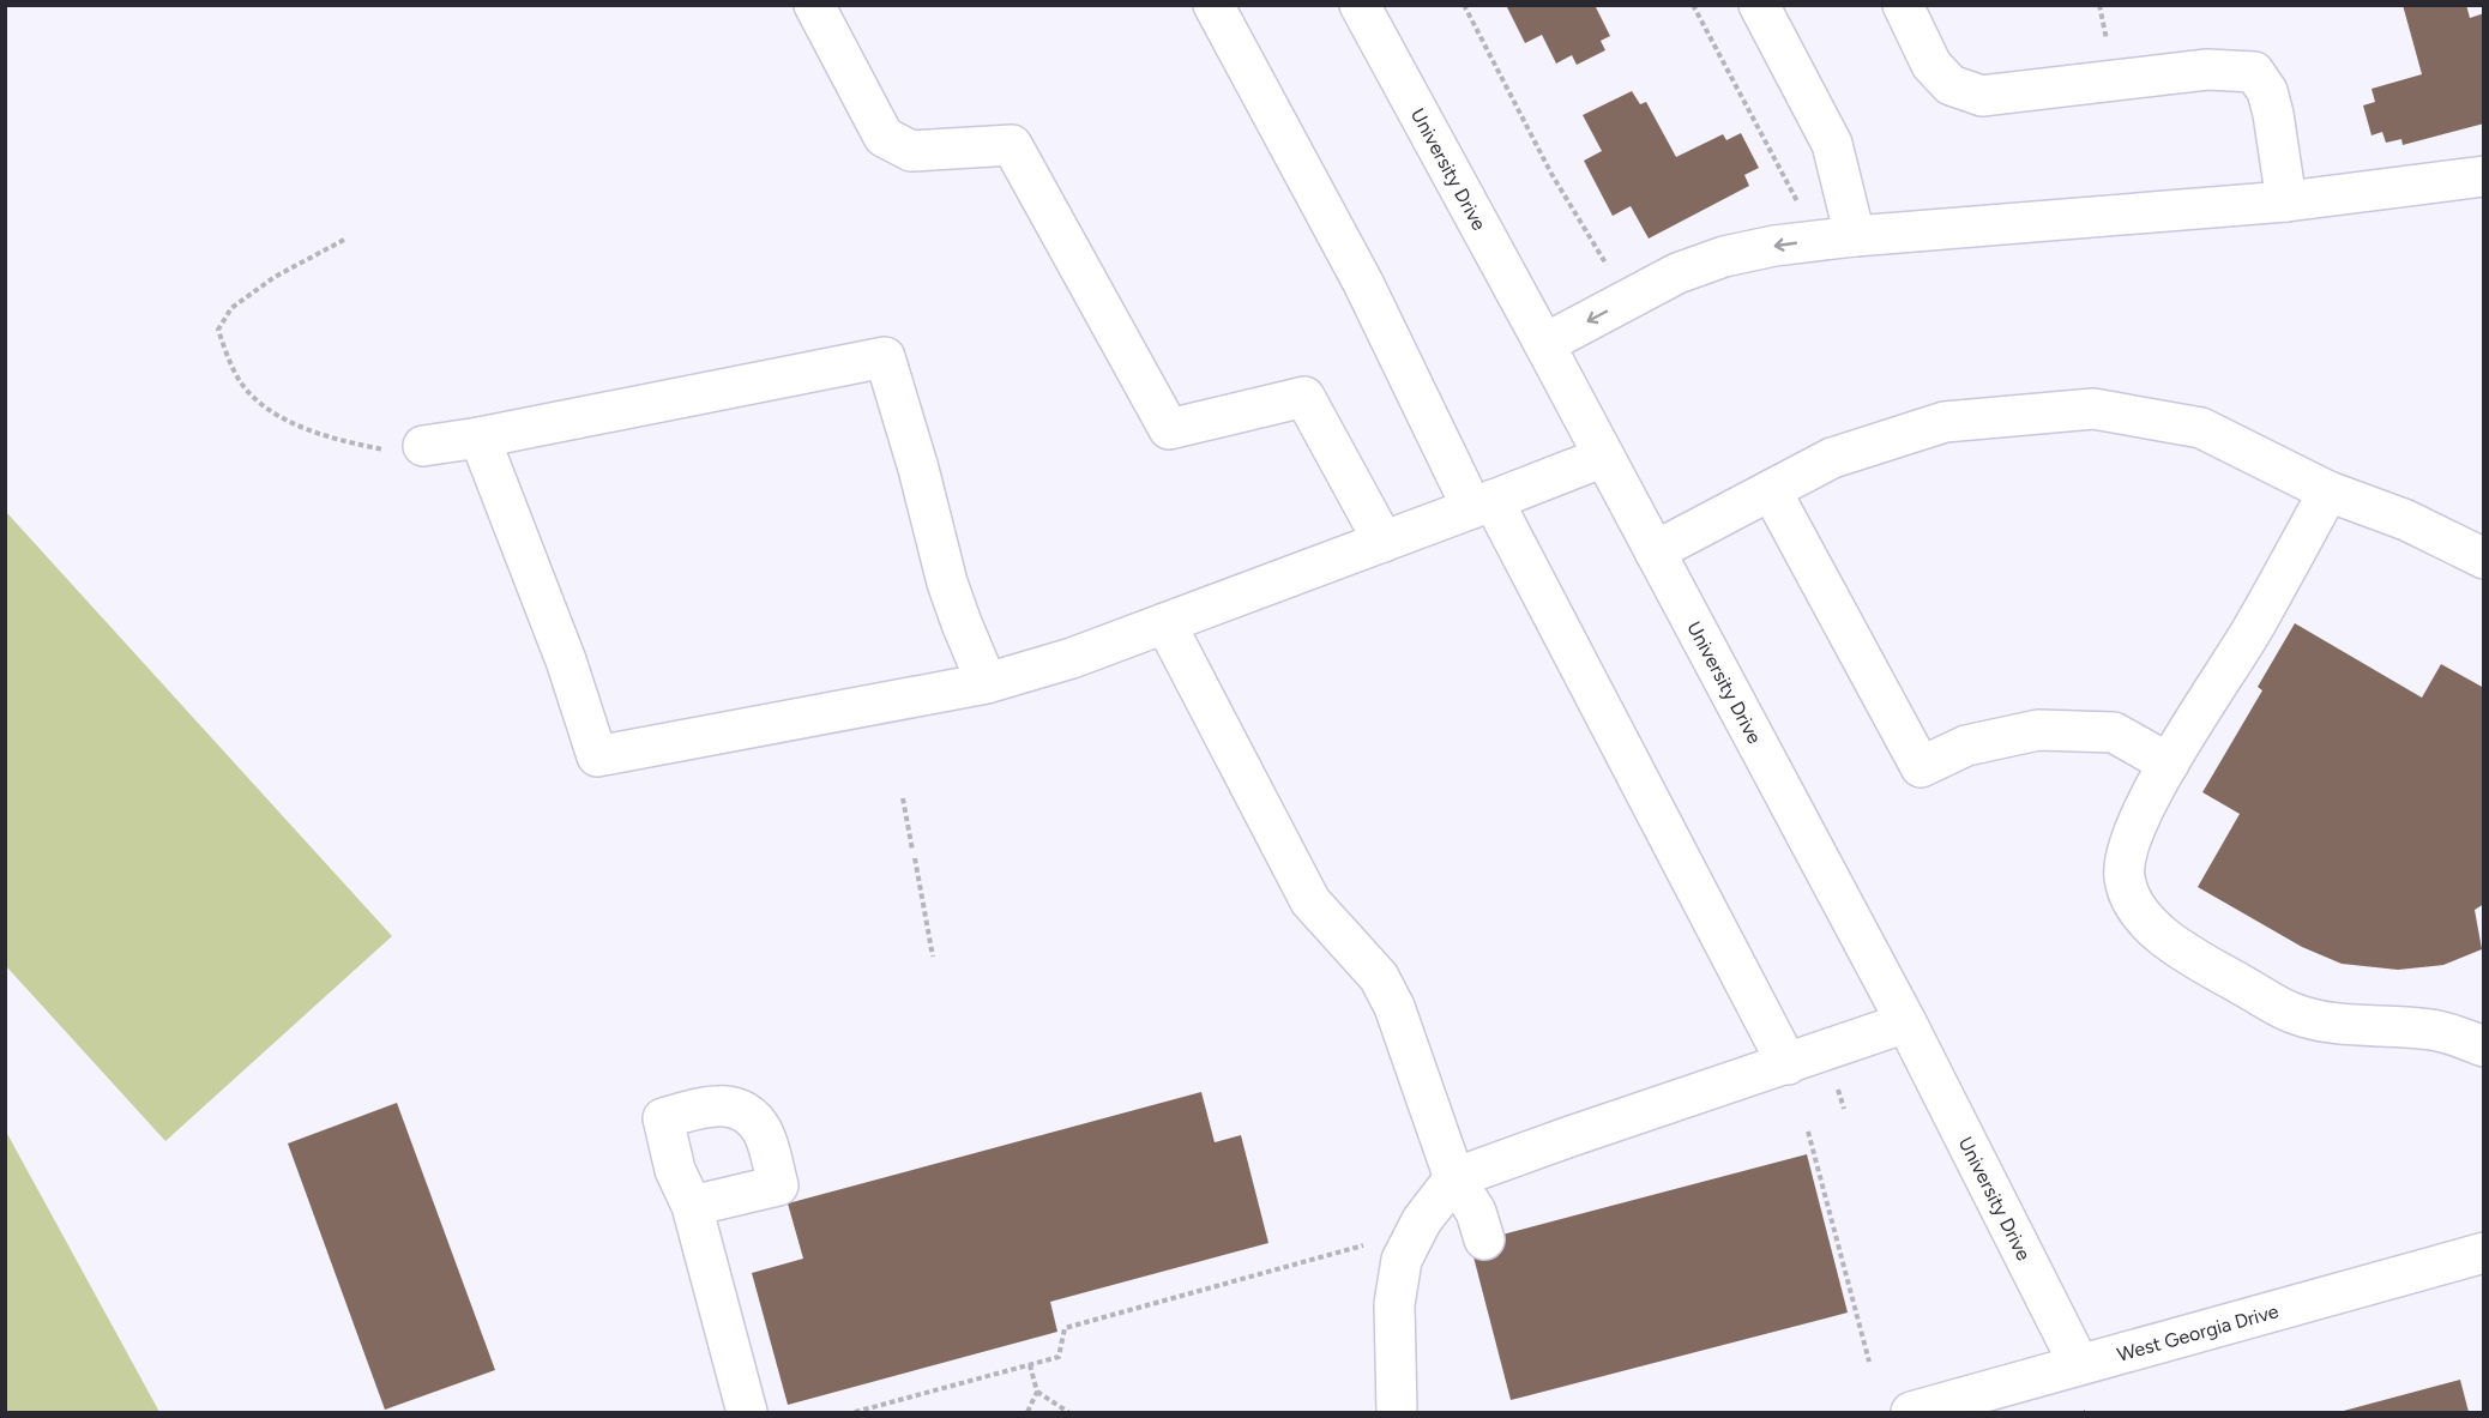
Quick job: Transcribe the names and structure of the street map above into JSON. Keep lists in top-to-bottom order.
{
  "streets": {
    "street": ["University Drive", "West Georgia Drive"]
  },
  "crossings": [
    ["University Drive", "West Georgia Drive"]
  ]
}
